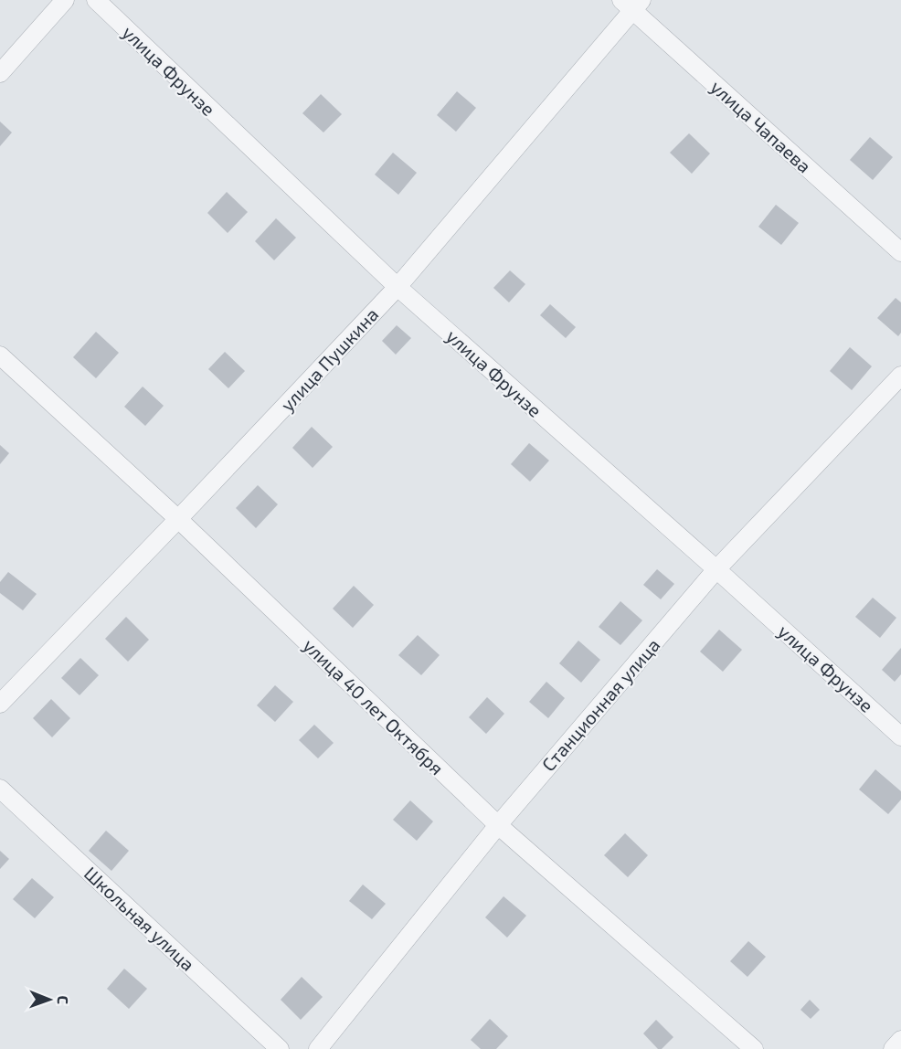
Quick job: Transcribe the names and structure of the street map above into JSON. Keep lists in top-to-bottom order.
{
  "streets": {
    "street": [
      "улица Фрунзе",
      "улица Чапаева",
      "улица Пушкина",
      "Станционная улица",
      "улица 40 лет Октября",
      "Школьная улица"
    ]
  },
  "crossings": [
    ["улица Фрунзе", "улица Пушкина"],
    ["улица Фрунзе", "Станционная улица"],
    ["улица Чапаева", "улица Пушкина"],
    ["улица Пушкина", "улица 40 лет Октября"],
    ["Станционная улица", "улица 40 лет Октября"]
  ],
  "north": "right"
}
